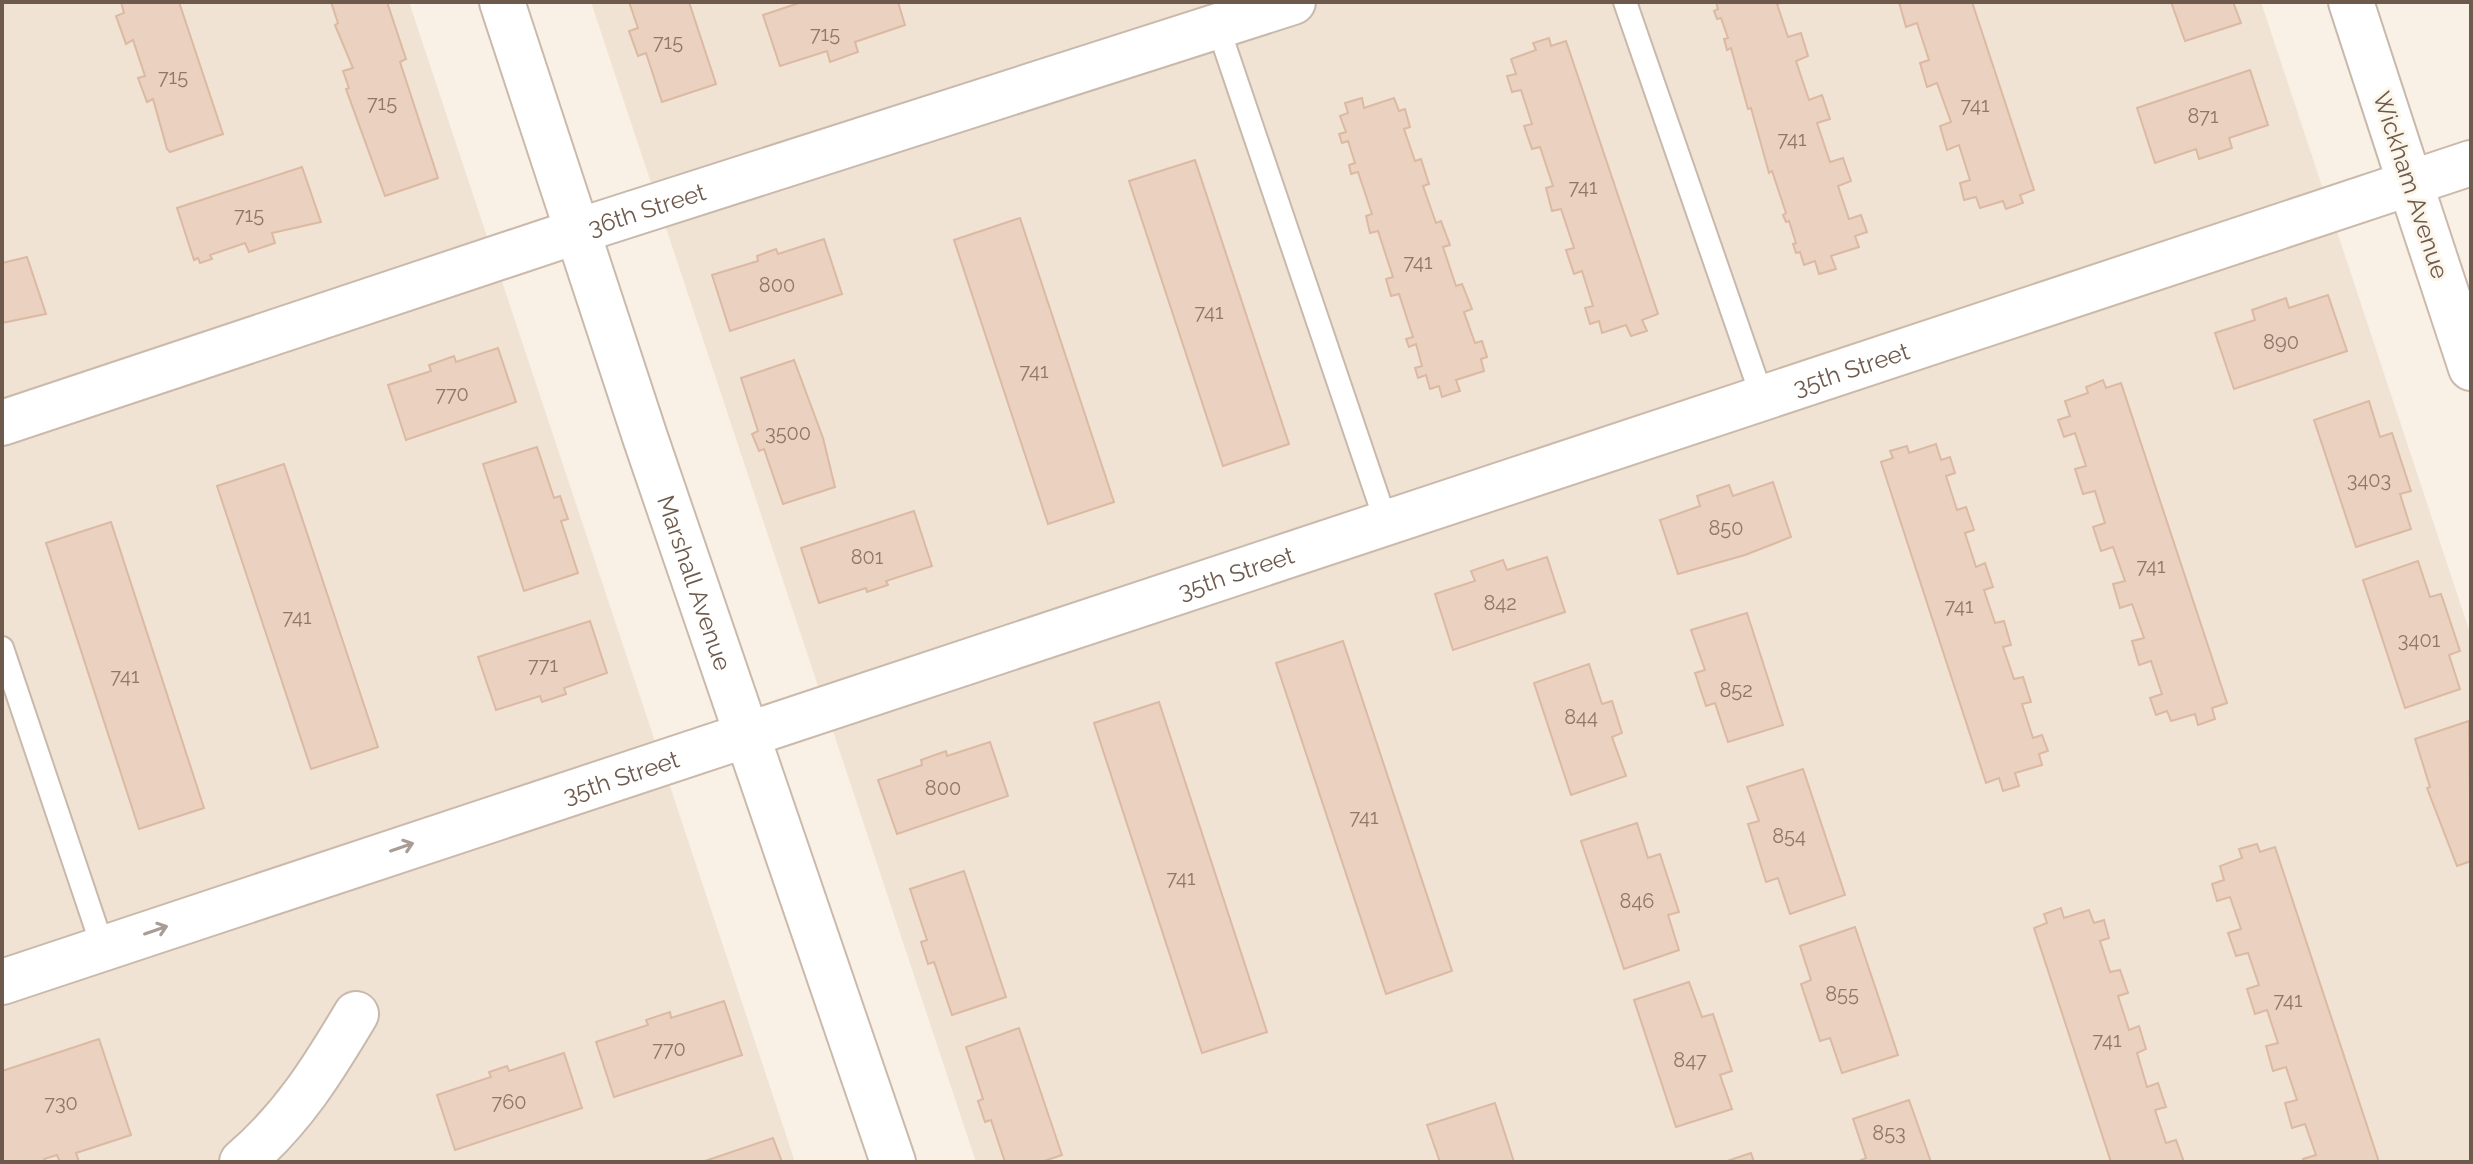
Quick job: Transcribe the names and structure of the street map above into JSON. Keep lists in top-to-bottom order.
{
  "streets": {
    "street": [
      "Wickham Avenue",
      "36th Street",
      "35th Street",
      "Marshall Avenue"
    ]
  },
  "crossings": [
    ["Wickham Avenue", "35th Street"],
    ["36th Street", "Marshall Avenue"],
    ["35th Street", "Marshall Avenue"]
  ],
  "house_numbers": [
    "715",
    "715",
    "715",
    "715",
    "741",
    "871",
    "741",
    "741",
    "715",
    "741",
    "800",
    "741",
    "890",
    "741",
    "770",
    "3500",
    "3403",
    "850",
    "801",
    "741",
    "842",
    "741",
    "741",
    "3401",
    "771",
    "741",
    "852",
    "844",
    "800",
    "741",
    "854",
    "741",
    "846",
    "855",
    "741",
    "741",
    "770",
    "847",
    "760",
    "730",
    "853"
  ]
}
